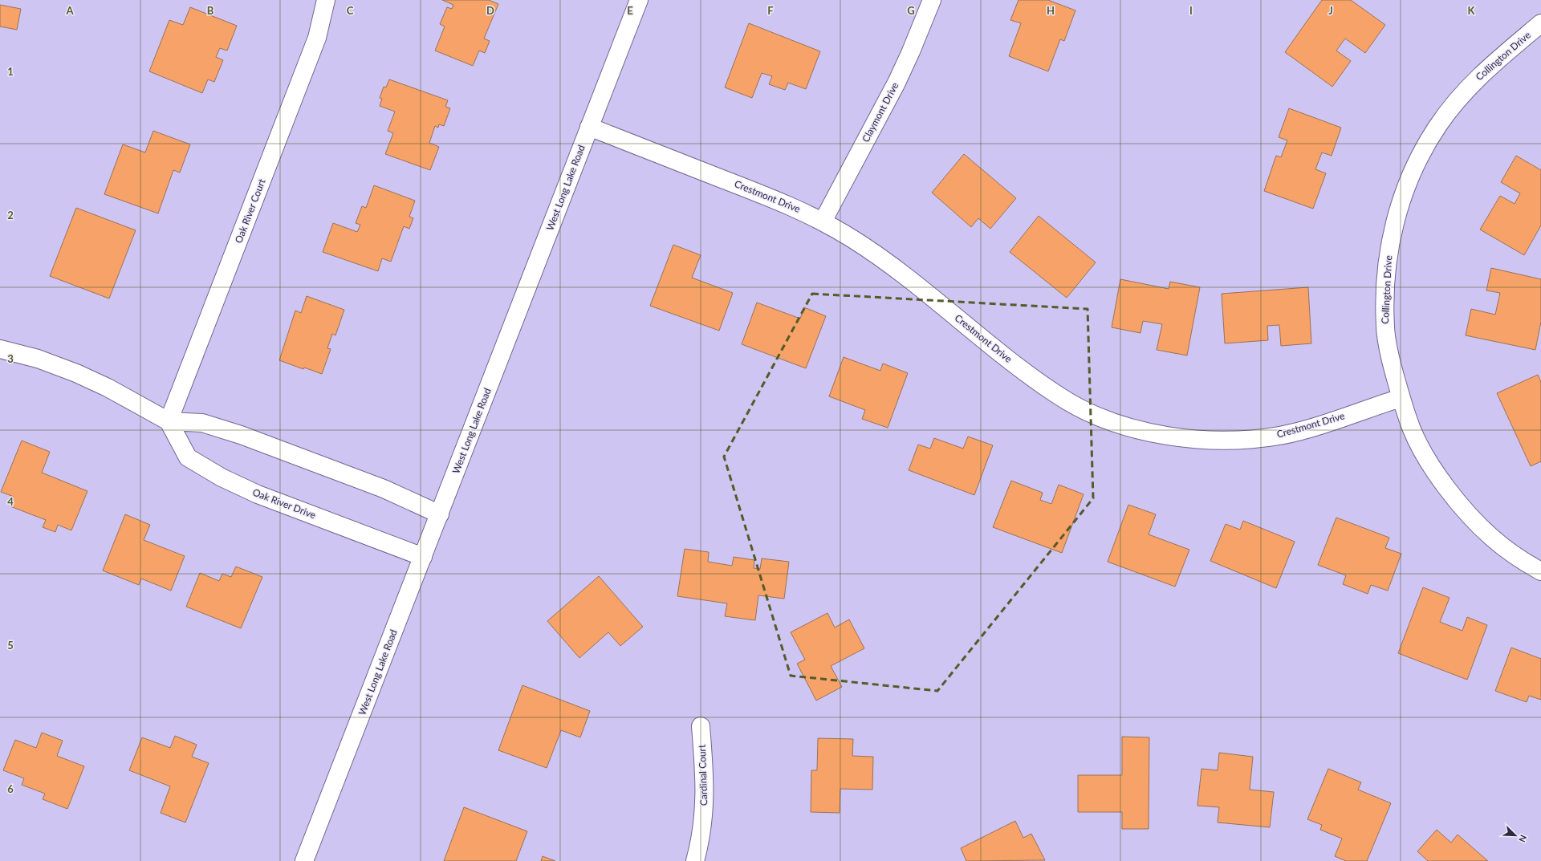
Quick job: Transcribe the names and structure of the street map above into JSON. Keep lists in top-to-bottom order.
{
  "streets": {
    "street": [
      "Collington Drive",
      "Claymont Drive",
      "West Long Lake Road",
      "Crestmont Drive",
      "Oak River Court",
      "Oak River Drive",
      "Cardinal Court"
    ]
  },
  "crossings": [
    ["Collington Drive", "Crestmont Drive"],
    ["Claymont Drive", "Crestmont Drive"],
    ["West Long Lake Road", "Crestmont Drive"],
    ["West Long Lake Road", "Oak River Drive"],
    ["Oak River Court", "Oak River Drive"]
  ],
  "north": "bottom right",
  "grid": {
    "columns": [
      "A",
      "B",
      "C",
      "D",
      "E",
      "F",
      "G",
      "H",
      "I",
      "J",
      "K"
    ],
    "rows": [
      "1",
      "2",
      "3",
      "4",
      "5",
      "6"
    ]
  }
}
